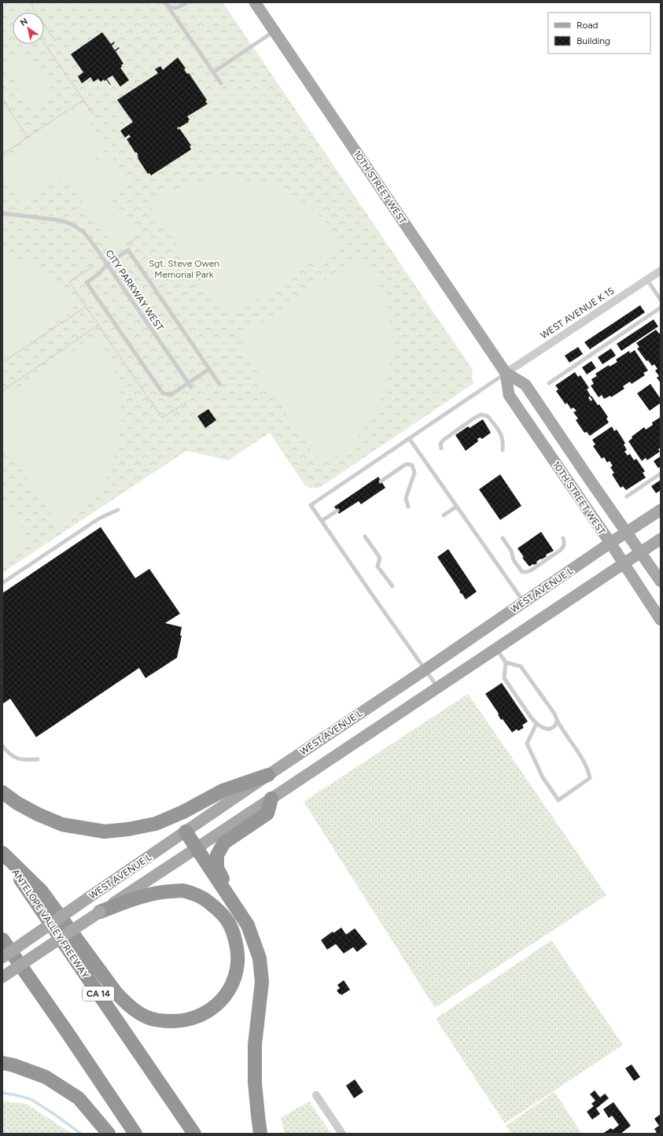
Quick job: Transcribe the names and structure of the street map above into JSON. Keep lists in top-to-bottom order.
{
  "streets": {
    "highway": ["ANTELOPE VALLEY FREEWAY", "CA 14"],
    "main road": ["10TH STREET WEST", "WEST AVENUE L"],
    "street": ["WEST AVENUE K 15"],
    "lane": ["CITY PARKWAY WEST"]
  },
  "crossings": [
    ["10TH STREET WEST", "WEST AVENUE K 15"],
    ["10TH STREET WEST", "WEST AVENUE L"]
  ],
  "parks": ["Sgt. Steve Owen Memorial Park"],
  "legend": ["Road", "Building"],
  "north": "top left"
}
